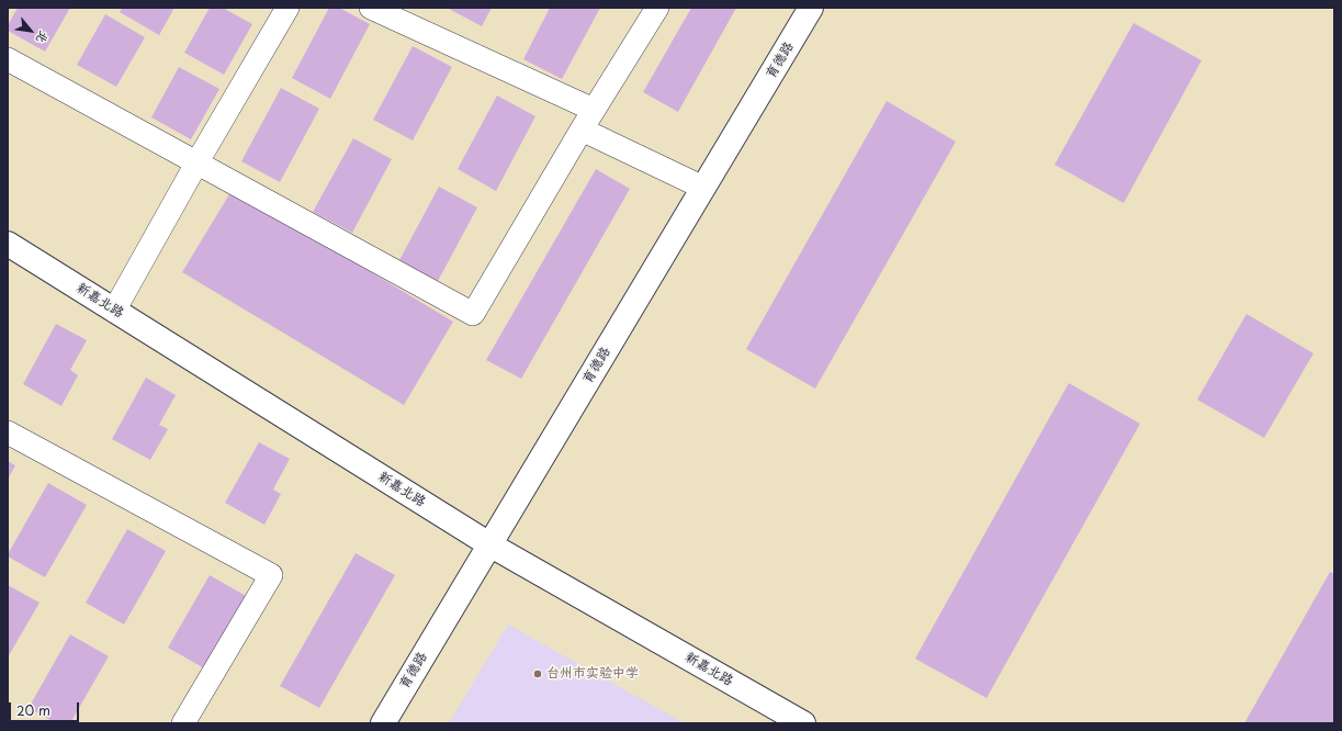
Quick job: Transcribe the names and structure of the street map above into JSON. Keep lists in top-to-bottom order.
{
  "streets": {
    "street": ["育德路", "新嘉北路"]
  },
  "crossings": [
    ["育德路", "新嘉北路"]
  ],
  "places": ["台州市实验中学"],
  "scale_bar": "20 m",
  "north": "bottom right"
}
